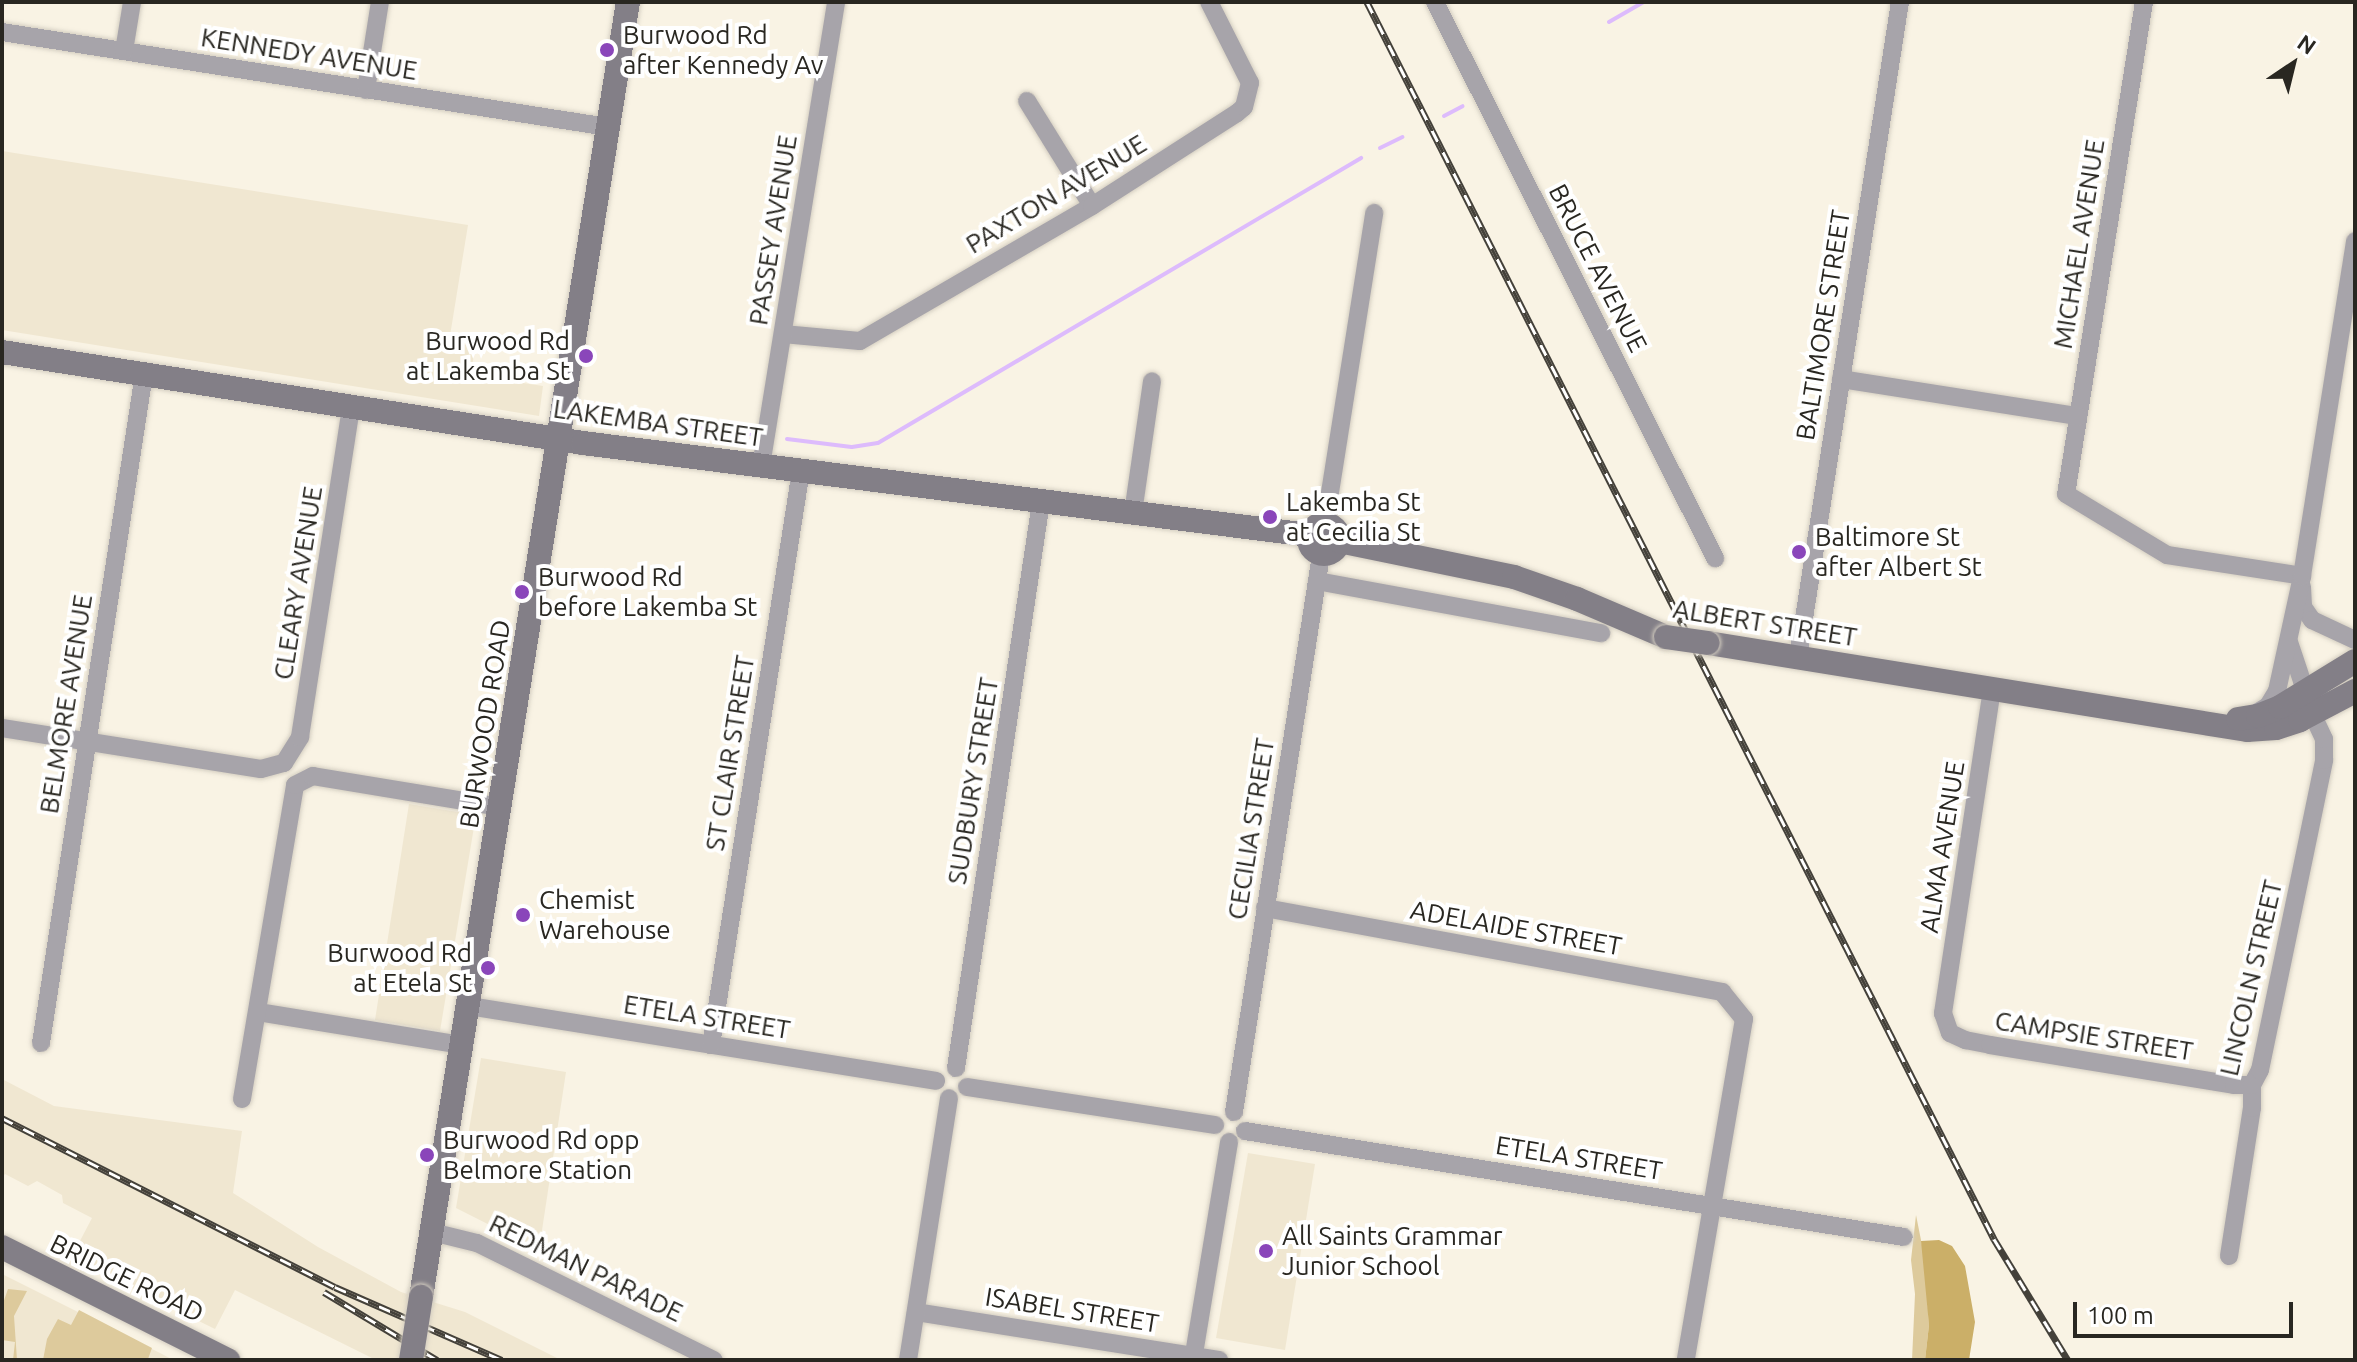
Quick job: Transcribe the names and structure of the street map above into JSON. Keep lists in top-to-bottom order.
{
  "streets": {
    "main road": [
      "LAKEMBA STREET",
      "ALBERT STREET",
      "BURWOOD ROAD",
      "BRIDGE ROAD"
    ],
    "street": [
      "KENNEDY AVENUE",
      "PAXTON AVENUE",
      "PASSEY AVENUE",
      "MICHAEL AVENUE",
      "BRUCE AVENUE",
      "BALTIMORE STREET",
      "CLEARY AVENUE",
      "BELMORE AVENUE",
      "ST CLAIR STREET",
      "SUDBURY STREET",
      "CECILIA STREET",
      "ALMA AVENUE",
      "ADELAIDE STREET",
      "LINCOLN STREET",
      "ETELA STREET",
      "CAMPSIE STREET",
      "REDMAN PARADE",
      "ISABEL STREET"
    ]
  },
  "crossings": [
    ["KENNEDY AVENUE", "BURWOOD ROAD"],
    ["PAXTON AVENUE", "PASSEY AVENUE"],
    ["PASSEY AVENUE", "LAKEMBA STREET"],
    ["BALTIMORE STREET", "ALBERT STREET"],
    ["LAKEMBA STREET", "CLEARY AVENUE"],
    ["LAKEMBA STREET", "ALBERT STREET"],
    ["LAKEMBA STREET", "BELMORE AVENUE"],
    ["LAKEMBA STREET", "BURWOOD ROAD"],
    ["LAKEMBA STREET", "ST CLAIR STREET"],
    ["LAKEMBA STREET", "SUDBURY STREET"],
    ["LAKEMBA STREET", "CECILIA STREET"],
    ["CLEARY AVENUE", "BELMORE AVENUE"],
    ["ALBERT STREET", "CECILIA STREET"],
    ["ALBERT STREET", "ALMA AVENUE"],
    ["ALBERT STREET", "LINCOLN STREET"],
    ["BURWOOD ROAD", "ETELA STREET"],
    ["BURWOOD ROAD", "REDMAN PARADE"],
    ["ST CLAIR STREET", "ETELA STREET"],
    ["SUDBURY STREET", "ETELA STREET"],
    ["CECILIA STREET", "ADELAIDE STREET"],
    ["CECILIA STREET", "ETELA STREET"],
    ["ALMA AVENUE", "CAMPSIE STREET"],
    ["ADELAIDE STREET", "ETELA STREET"],
    ["LINCOLN STREET", "CAMPSIE STREET"]
  ],
  "places": [
    "Burwood Rd after Kennedy Av",
    "Burwood Rd at Lakemba St",
    "Lakemba St at Cecilia St",
    "Baltimore St after Albert St",
    "Burwood Rd before Lakemba St",
    "Chemist Warehouse",
    "Burwood Rd at Etela St",
    "Burwood Rd opp Belmore Station",
    "All Saints Grammar Junior School"
  ],
  "scale_bar": "100 m",
  "north": "top right"
}
